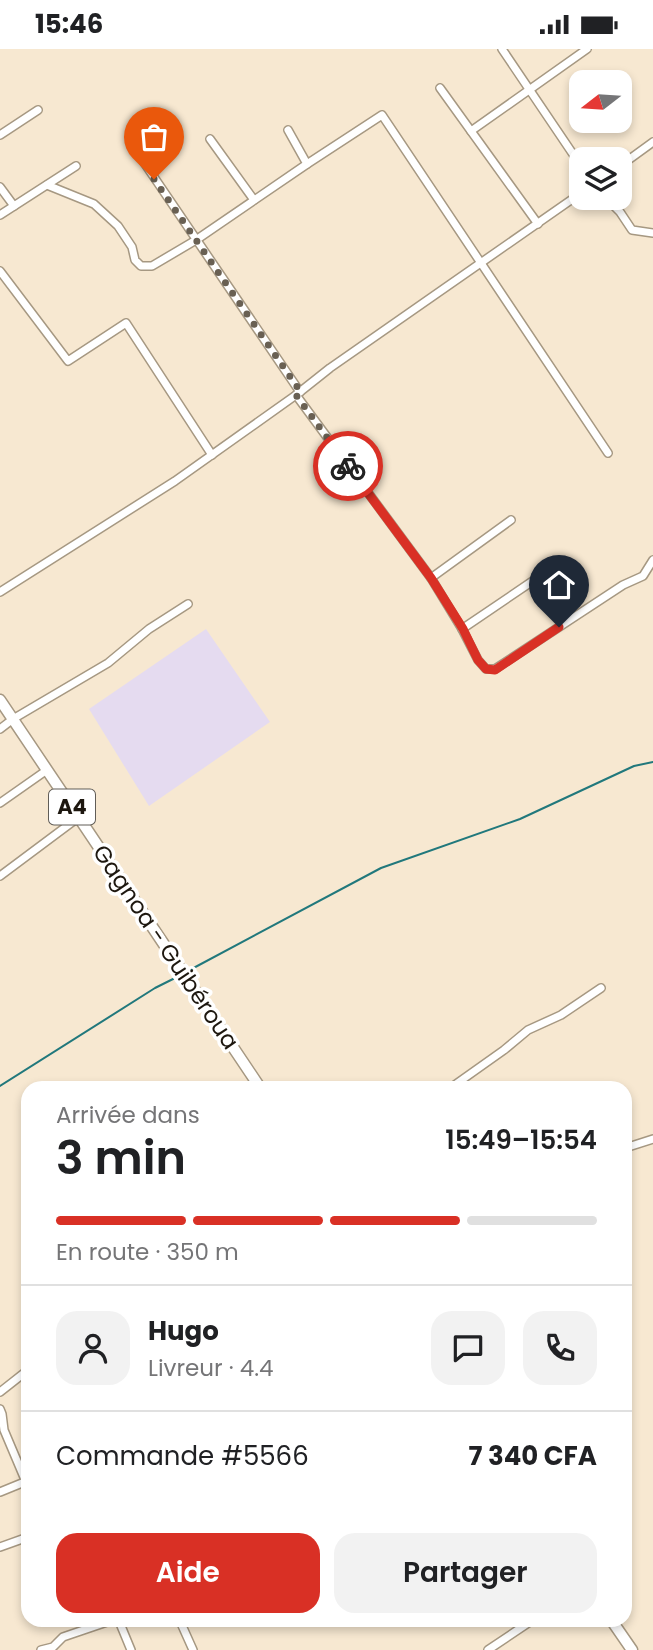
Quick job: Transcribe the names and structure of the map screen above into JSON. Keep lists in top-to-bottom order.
{
  "streets": {
    "main road": ["A4", "Gagnoa - Guibéroua"]
  },
  "north": "left",
  "page": {
    "status": "15:46",
    "heading": ["3 min", "Arrivée dans", "15:49–15:54"],
    "panel": [
      "Hugo",
      "Livreur · 4.4",
      "Commande #5566",
      "7 340 CFA"
    ],
    "bar": "En route · 350 m",
    "buttons": ["Aide", "Partager"]
  }
}
